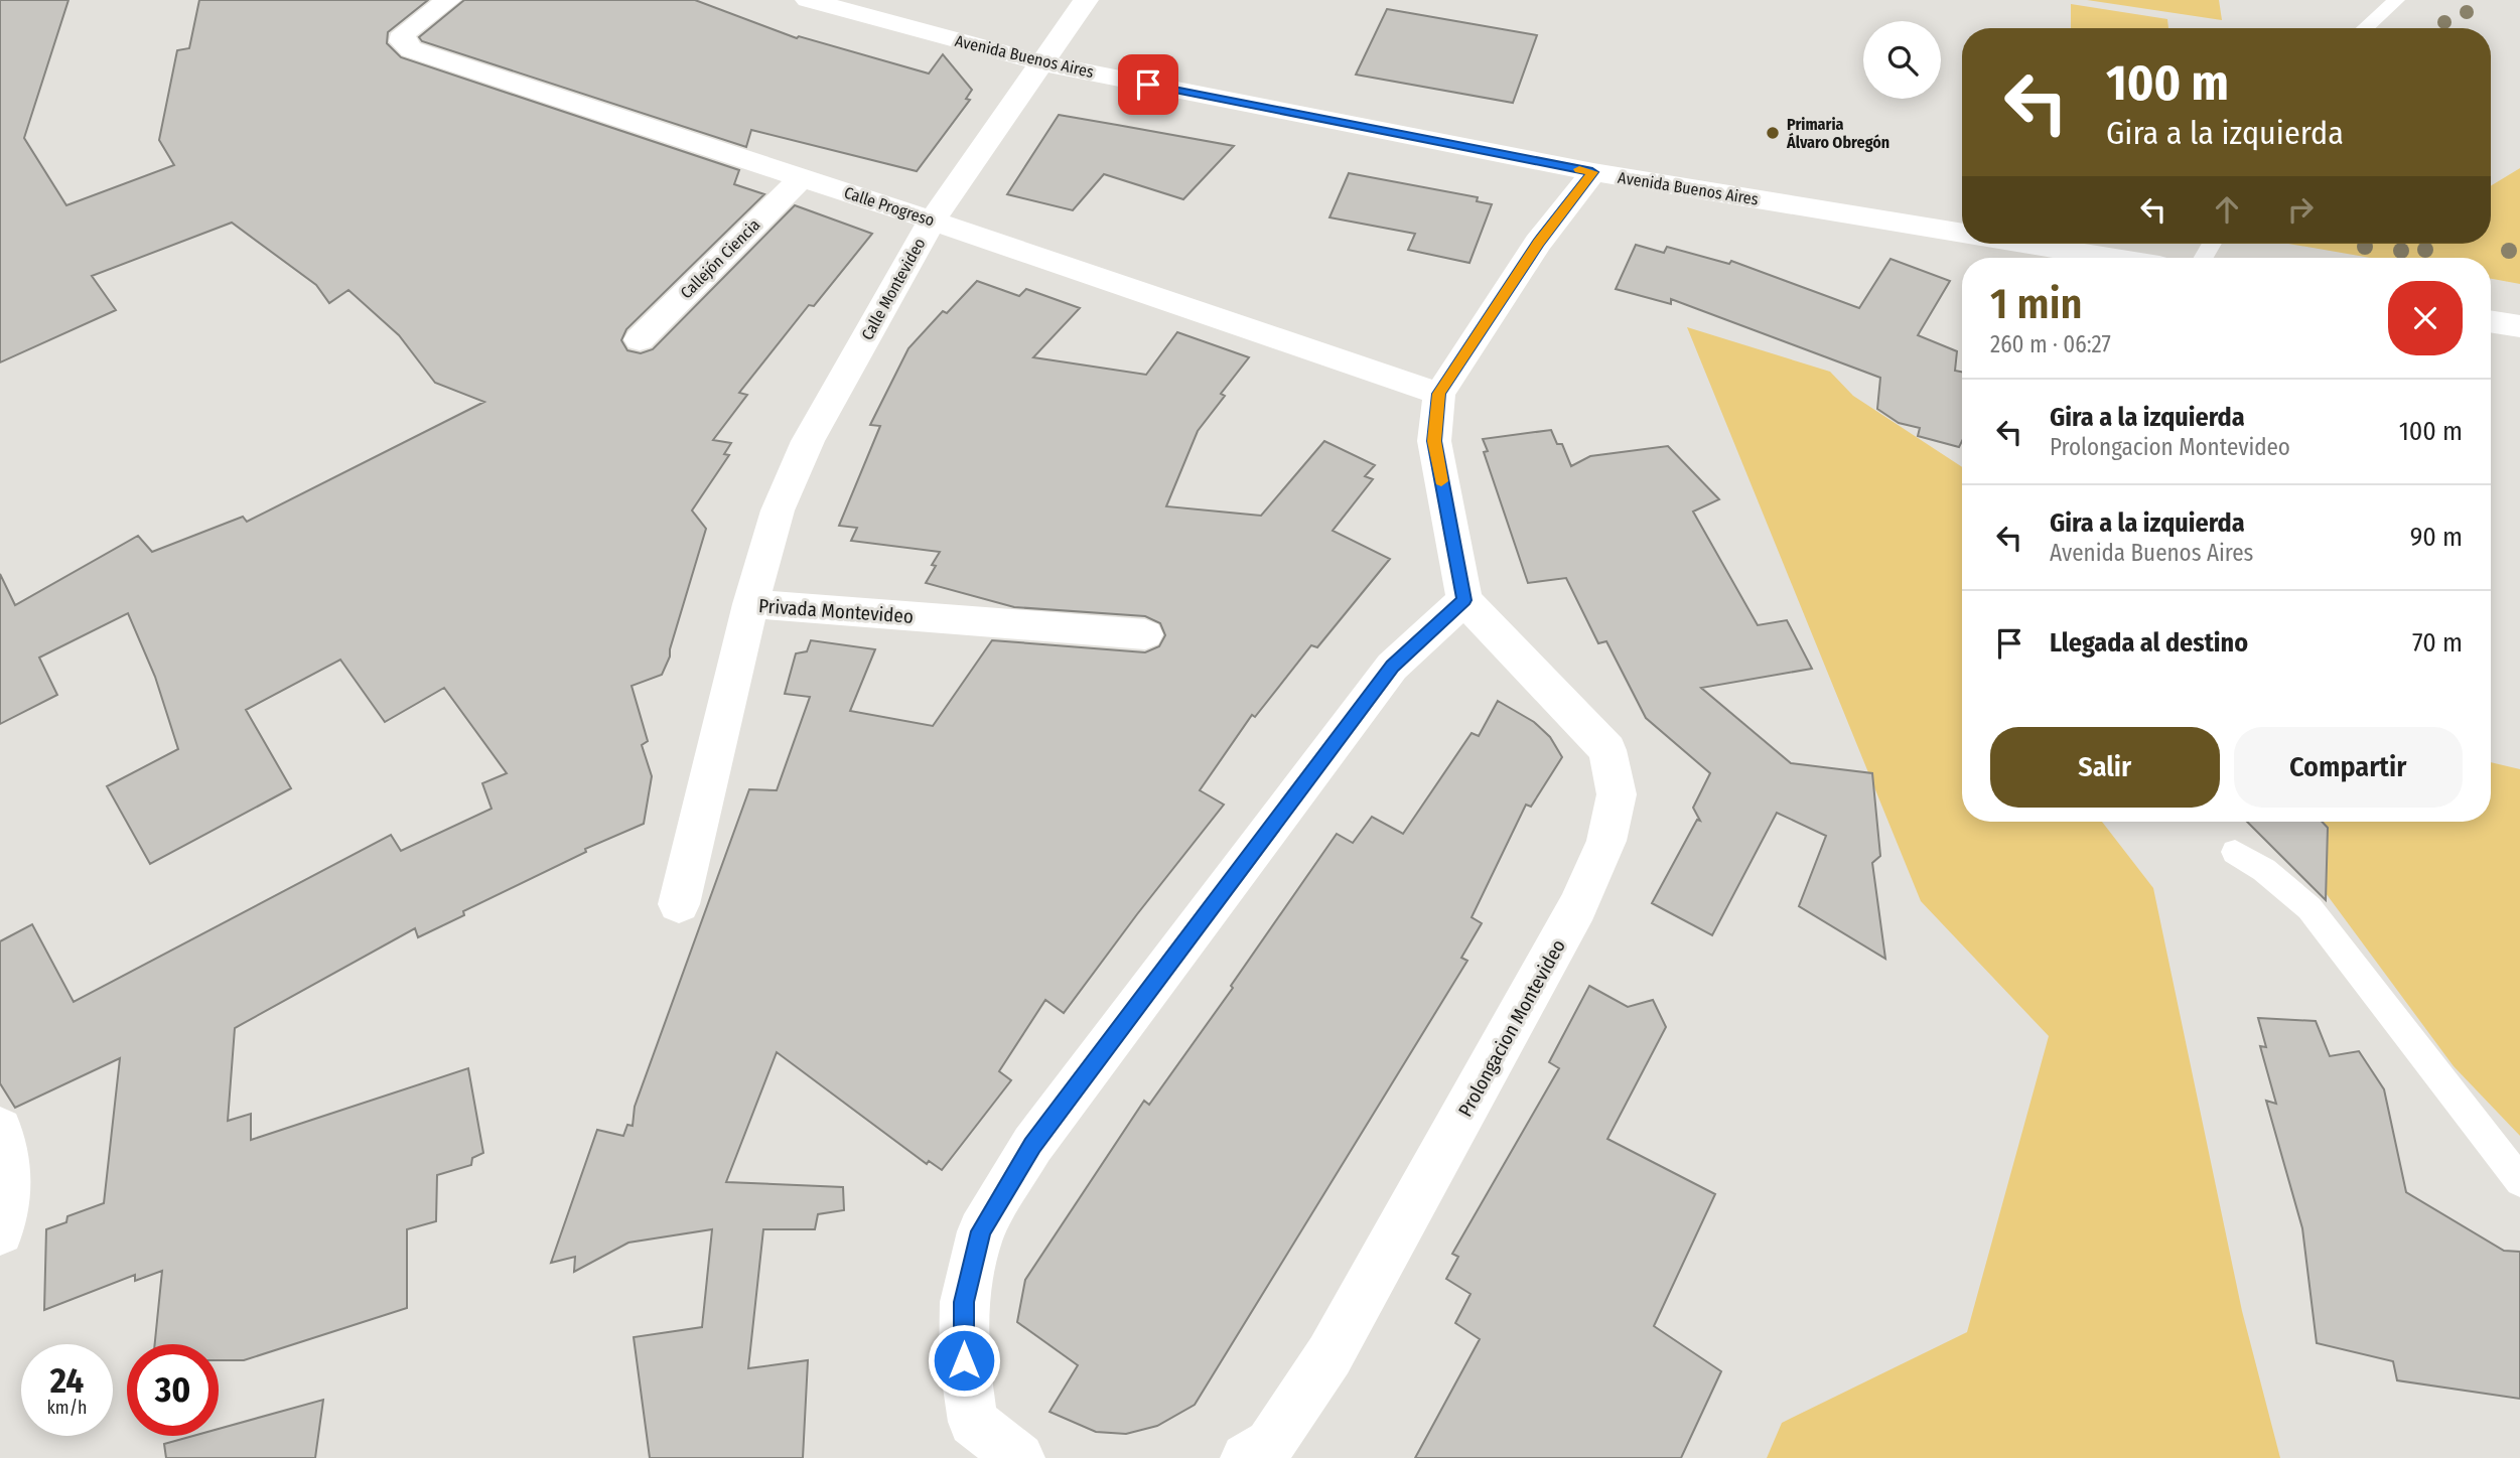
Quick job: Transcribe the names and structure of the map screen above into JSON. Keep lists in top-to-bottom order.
{
  "streets": {
    "street": [
      "Avenida Buenos Aires",
      "Calle Progreso",
      "Callejón Ciencia",
      "Calle Montevideo",
      "Privada Montevideo",
      "Prolongacion Montevideo"
    ]
  },
  "crossings": [
    ["Avenida Buenos Aires", "Calle Montevideo"],
    ["Calle Progreso", "Callejón Ciencia"],
    ["Calle Progreso", "Calle Montevideo"],
    ["Calle Montevideo", "Privada Montevideo"]
  ],
  "places": ["Primaria Álvaro Obregón"],
  "page": {
    "turn": ["100 m", "Gira a la izquierda"],
    "heading": ["1 min", "260 m · 06:27"],
    "list": [
      {
        "name": "Gira a la izquierda",
        "note": "Prolongacion Montevideo",
        "value": "100 m"
      },
      {
        "name": "Gira a la izquierda",
        "note": "Avenida Buenos Aires",
        "value": "90 m"
      },
      {
        "name": "Llegada al destino",
        "value": "70 m"
      }
    ],
    "buttons": ["Salir", "Compartir"],
    "speed": "24 km/h",
    "limit": "30"
  }
}
